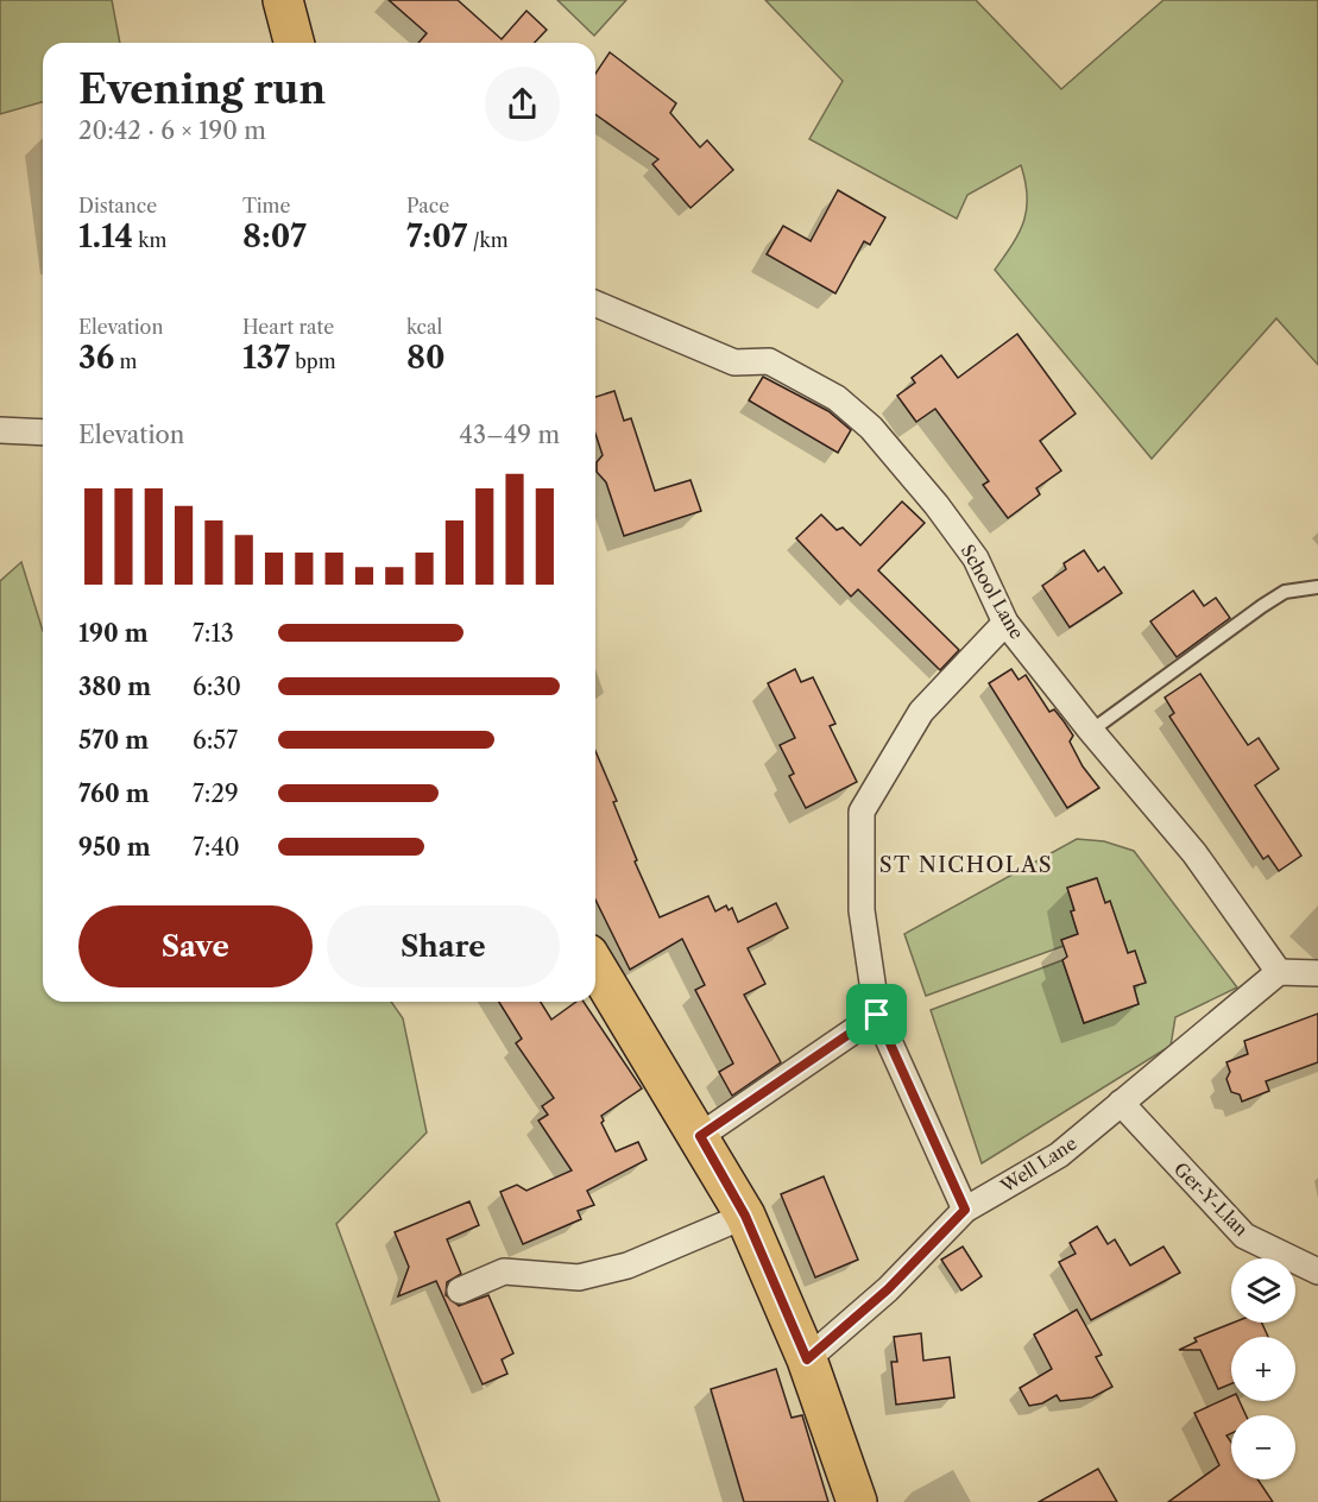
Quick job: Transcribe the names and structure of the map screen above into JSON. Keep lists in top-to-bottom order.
{
  "streets": {
    "street": ["School Lane", "Well Lane", "Ger-Y-Llan"]
  },
  "crossings": [
    ["School Lane", "Well Lane"],
    ["Well Lane", "Ger-Y-Llan"]
  ],
  "districts": ["ST NICHOLAS"],
  "page": {
    "heading": ["Evening run", "20:42 · 6 × 190 m"],
    "stats": [
      ["Distance", "1.14 km"],
      ["Time", "8:07"],
      ["Pace", "7:07 /km"],
      ["Elevation", "36 m"],
      ["Heart rate", "137 bpm"],
      ["kcal", "80"]
    ],
    "chart": ["Elevation", "43–49 m"],
    "list": [
      {
        "name": "190 m",
        "note": "7:13"
      },
      {
        "name": "380 m",
        "note": "6:30"
      },
      {
        "name": "570 m",
        "note": "6:57"
      },
      {
        "name": "760 m",
        "note": "7:29"
      },
      {
        "name": "950 m",
        "note": "7:40"
      }
    ],
    "buttons": ["Save", "Share"],
    "map_buttons": ["+", "−"]
  }
}
